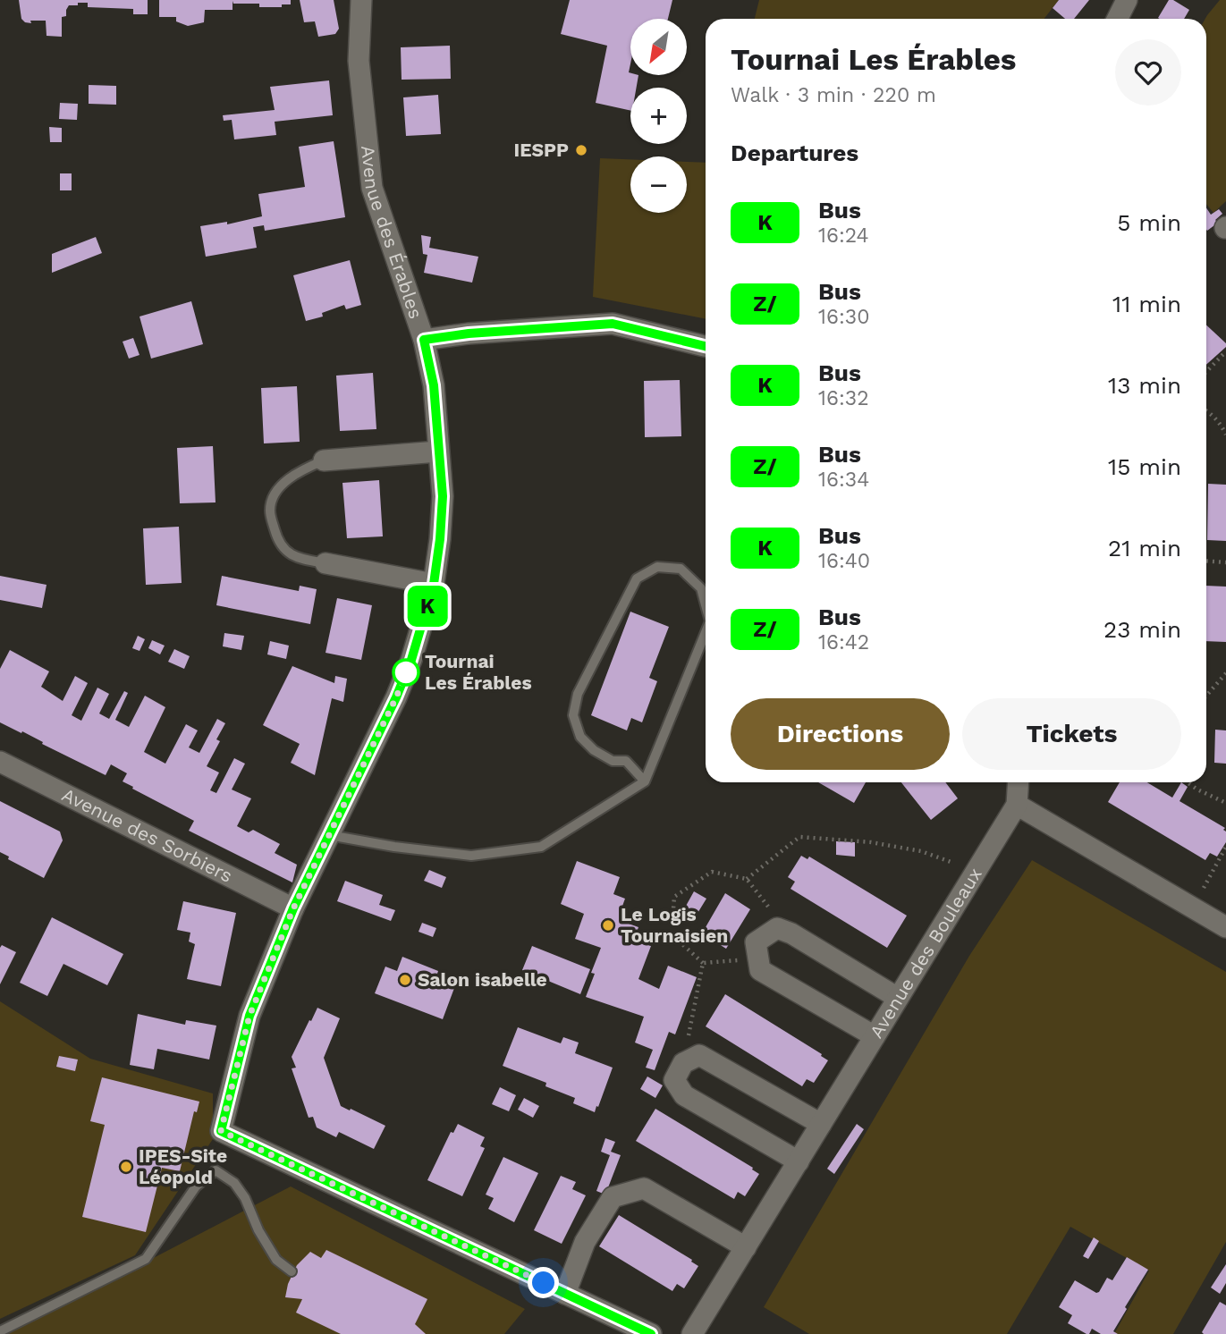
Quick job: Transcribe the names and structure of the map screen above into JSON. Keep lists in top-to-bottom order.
{
  "streets": {
    "street": ["Avenue des Érables", "Avenue des Sorbiers", "Avenue des Bouleaux"]
  },
  "crossings": [
    ["Avenue des Érables", "Avenue des Sorbiers"]
  ],
  "places": [
    "IESPP",
    "Tournai Les Érables",
    "Le Logis Tournaisien",
    "Salon isabelle",
    "IPES-Site Léopold"
  ],
  "lines": ["bus line K"],
  "north": "bottom left",
  "page": {
    "on_map": "K",
    "map_buttons": ["+", "−"],
    "heading": [
      ["Tournai Les Érables", "Walk · 3 min · 220 m"],
      "Departures"
    ],
    "list": [
      {
        "mark": "K",
        "name": "Bus",
        "note": "16:24",
        "value": "5 min"
      },
      {
        "mark": "Z/",
        "name": "Bus",
        "note": "16:30",
        "value": "11 min"
      },
      {
        "mark": "K",
        "name": "Bus",
        "note": "16:32",
        "value": "13 min"
      },
      {
        "mark": "Z/",
        "name": "Bus",
        "note": "16:34",
        "value": "15 min"
      },
      {
        "mark": "K",
        "name": "Bus",
        "note": "16:40",
        "value": "21 min"
      },
      {
        "mark": "Z/",
        "name": "Bus",
        "note": "16:42",
        "value": "23 min"
      }
    ],
    "buttons": ["Directions", "Tickets"]
  }
}
